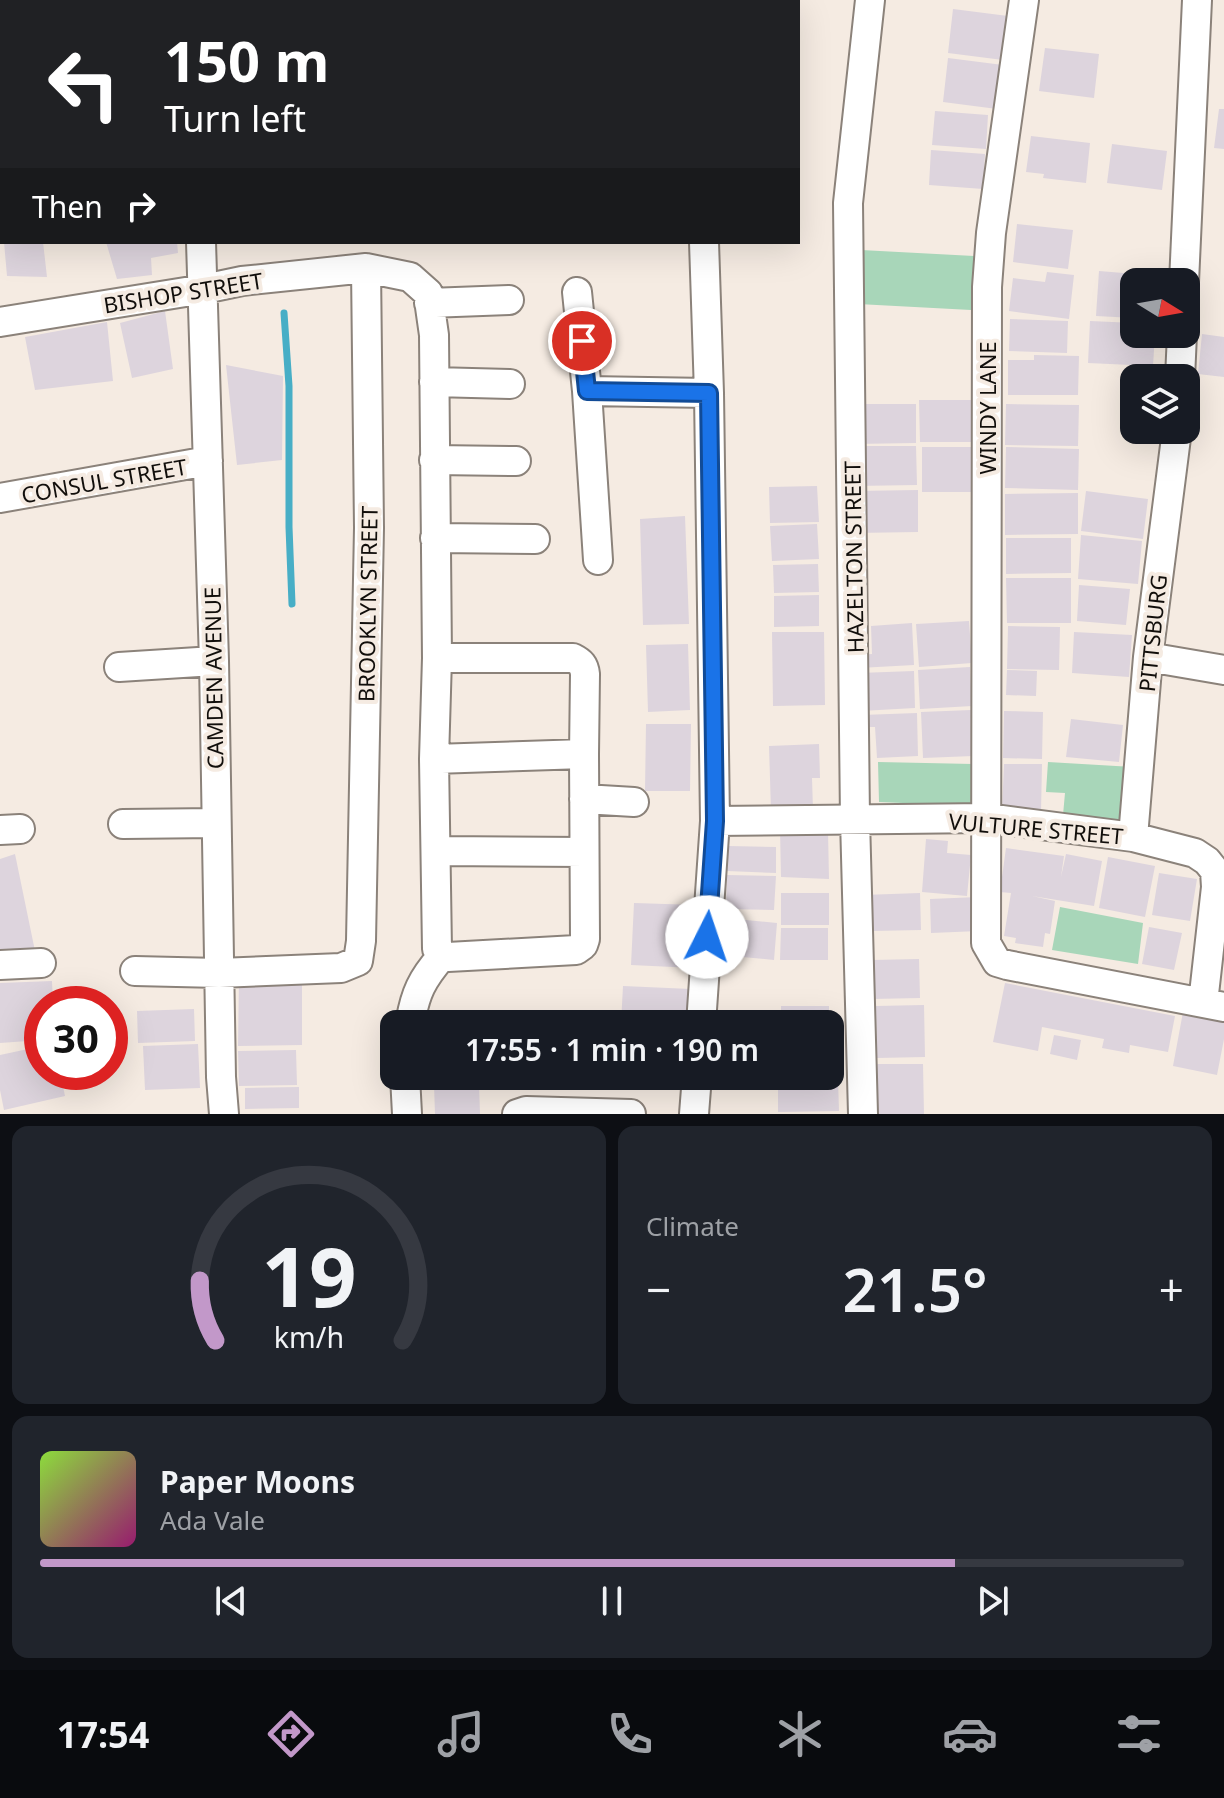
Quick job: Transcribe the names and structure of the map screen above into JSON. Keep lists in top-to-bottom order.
{
  "streets": {
    "street": [
      "BISHOP STREET",
      "WINDY LANE",
      "CONSUL STREET",
      "HAZELTON STREET",
      "BROOKLYN STREET",
      "PITTSBURG",
      "CAMDEN AVENUE",
      "VULTURE STREET"
    ]
  },
  "crossings": [
    ["BISHOP STREET", "BROOKLYN STREET"],
    ["BISHOP STREET", "CAMDEN AVENUE"],
    ["WINDY LANE", "VULTURE STREET"],
    ["CONSUL STREET", "CAMDEN AVENUE"],
    ["HAZELTON STREET", "VULTURE STREET"],
    ["BROOKLYN STREET", "CAMDEN AVENUE"],
    ["PITTSBURG", "VULTURE STREET"]
  ],
  "north": "right",
  "page": {
    "turn": ["150 m", "Turn left"],
    "then": "Then",
    "limit": "30",
    "trip": "17:55 · 1 min · 190 m",
    "tile": "Climate",
    "heat": ["−", "21.5°", "+"],
    "song": ["Paper Moons", "Ada Vale"],
    "tabs": "17:54",
    "gauge": ["19", "km/h"]
  }
}
